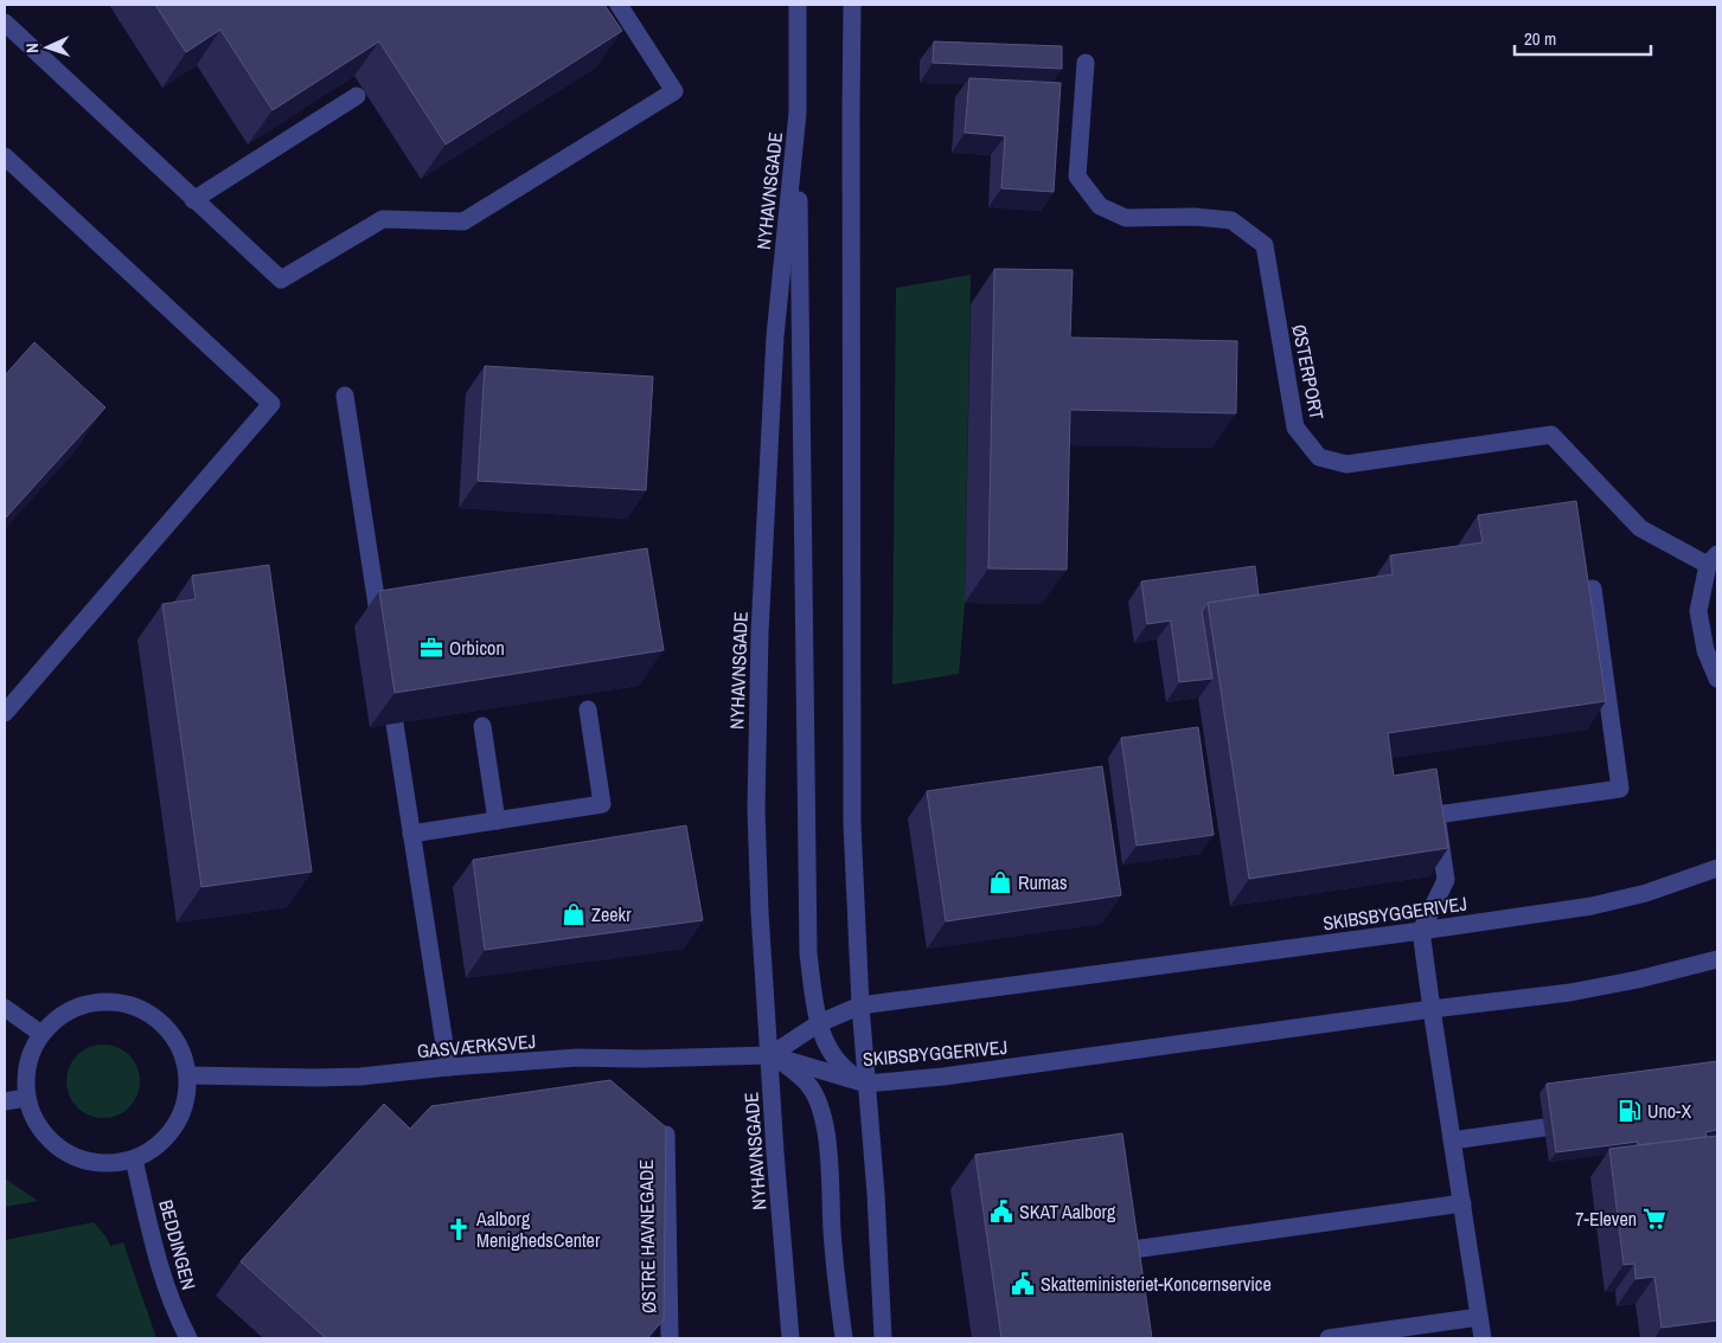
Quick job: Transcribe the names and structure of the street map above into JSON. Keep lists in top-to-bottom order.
{
  "streets": {
    "street": [
      "NYHAVNSGADE",
      "ØSTERPORT",
      "SKIBSBYGGERIVEJ",
      "GASVÆRKSVEJ",
      "ØSTRE HAVNEGADE",
      "BEDDINGEN"
    ]
  },
  "crossings": [
    ["NYHAVNSGADE", "SKIBSBYGGERIVEJ"],
    ["NYHAVNSGADE", "GASVÆRKSVEJ"],
    ["SKIBSBYGGERIVEJ", "GASVÆRKSVEJ"],
    ["GASVÆRKSVEJ", "BEDDINGEN"]
  ],
  "places": {
    "office": ["Orbicon"],
    "shop": ["Rumas", "Zeekr"],
    "fuel station": ["Uno-X"],
    "public building": ["SKAT Aalborg", "Skatteministeriet-Koncernservice"],
    "supermarket": ["7-Eleven"],
    "church": ["Aalborg MenighedsCenter"]
  },
  "scale_bar": "20 m",
  "north": "left"
}
